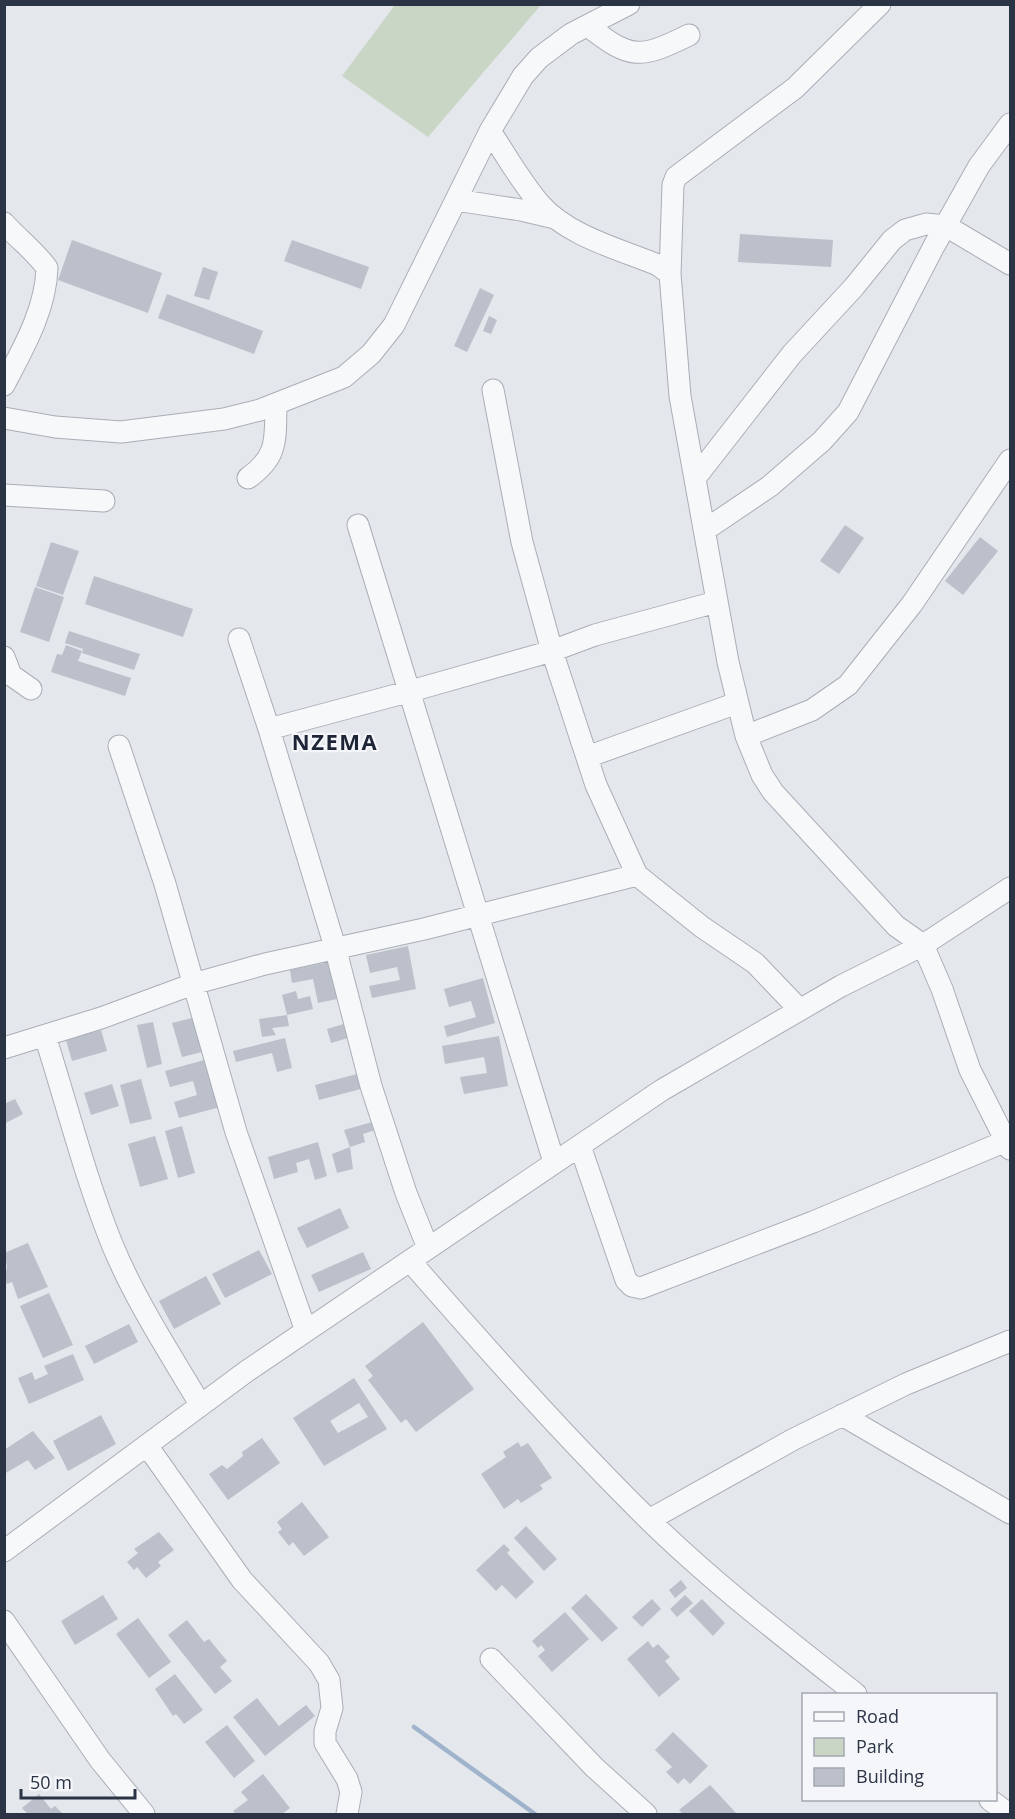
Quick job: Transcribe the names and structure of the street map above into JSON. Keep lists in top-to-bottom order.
{
  "districts": ["NZEMA"],
  "legend": ["Road", "Park", "Building"],
  "scale_bar": "50 m"
}
